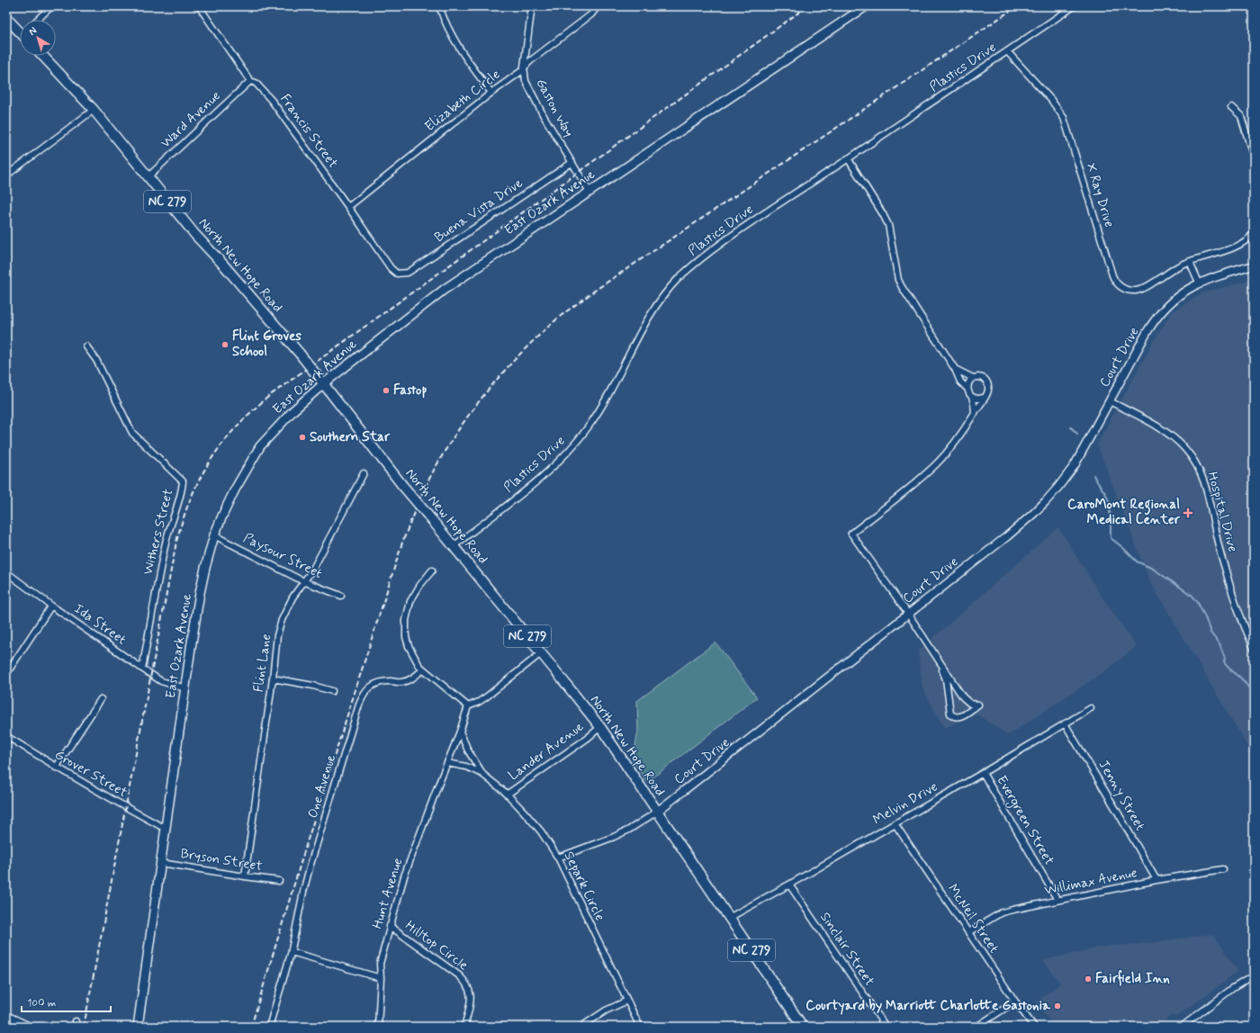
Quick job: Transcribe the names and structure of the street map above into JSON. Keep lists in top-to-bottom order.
{
  "streets": {
    "main road": ["NC 279", "East Ozark Avenue", "North New Hope Road"],
    "street": [
      "Plastics Drive",
      "Elizabeth Circle",
      "Gaston Way",
      "Ward Avenue",
      "Francis Street",
      "X Ray Drive",
      "Buena Vista Drive",
      "Court Drive",
      "Hospital Drive",
      "Withers Street",
      "Paysour Street",
      "Ida Street",
      "Flint Lane",
      "Lander Avenue",
      "Grover Street",
      "One Avenue",
      "Jenny Street",
      "Melvin Drive",
      "Evergreen Street",
      "Bryson Street",
      "Willimax Avenue",
      "Separk Circle",
      "Hunt Avenue",
      "McNeil Street",
      "Hilltop Circle",
      "Sinclair Street"
    ]
  },
  "crossings": [
    ["Plastics Drive", "X Ray Drive"],
    ["Plastics Drive", "North New Hope Road"],
    ["Elizabeth Circle", "Gaston Way"],
    ["Elizabeth Circle", "Francis Street"],
    ["Gaston Way", "East Ozark Avenue"],
    ["Gaston Way", "Buena Vista Drive"],
    ["Ward Avenue", "Francis Street"],
    ["Ward Avenue", "North New Hope Road"],
    ["Francis Street", "Buena Vista Drive"],
    ["East Ozark Avenue", "North New Hope Road"],
    ["East Ozark Avenue", "Paysour Street"],
    ["East Ozark Avenue", "Ida Street"],
    ["East Ozark Avenue", "Grover Street"],
    ["East Ozark Avenue", "Bryson Street"],
    ["North New Hope Road", "Court Drive"],
    ["North New Hope Road", "Lander Avenue"],
    ["North New Hope Road", "Melvin Drive"],
    ["Court Drive", "Hospital Drive"],
    ["Court Drive", "Separk Circle"],
    ["Withers Street", "Ida Street"],
    ["Paysour Street", "Flint Lane"],
    ["Flint Lane", "Bryson Street"],
    ["Lander Avenue", "Separk Circle"],
    ["Jenny Street", "Melvin Drive"],
    ["Jenny Street", "Willimax Avenue"],
    ["Melvin Drive", "Evergreen Street"],
    ["Melvin Drive", "McNeil Street"],
    ["Melvin Drive", "Sinclair Street"],
    ["Evergreen Street", "Willimax Avenue"],
    ["Willimax Avenue", "McNeil Street"],
    ["Separk Circle", "Hunt Avenue"],
    ["Hunt Avenue", "Hilltop Circle"]
  ],
  "places": {
    "other": [
      "Flint Groves School",
      "Fastop",
      "Southern Star",
      "Fairfield Inn",
      "Courtyard by Marriott Charlotte Gastonia"
    ],
    "health": ["CaroMont Regional Medical Center"]
  },
  "scale_bar": "100 m",
  "north": "top left"
}
